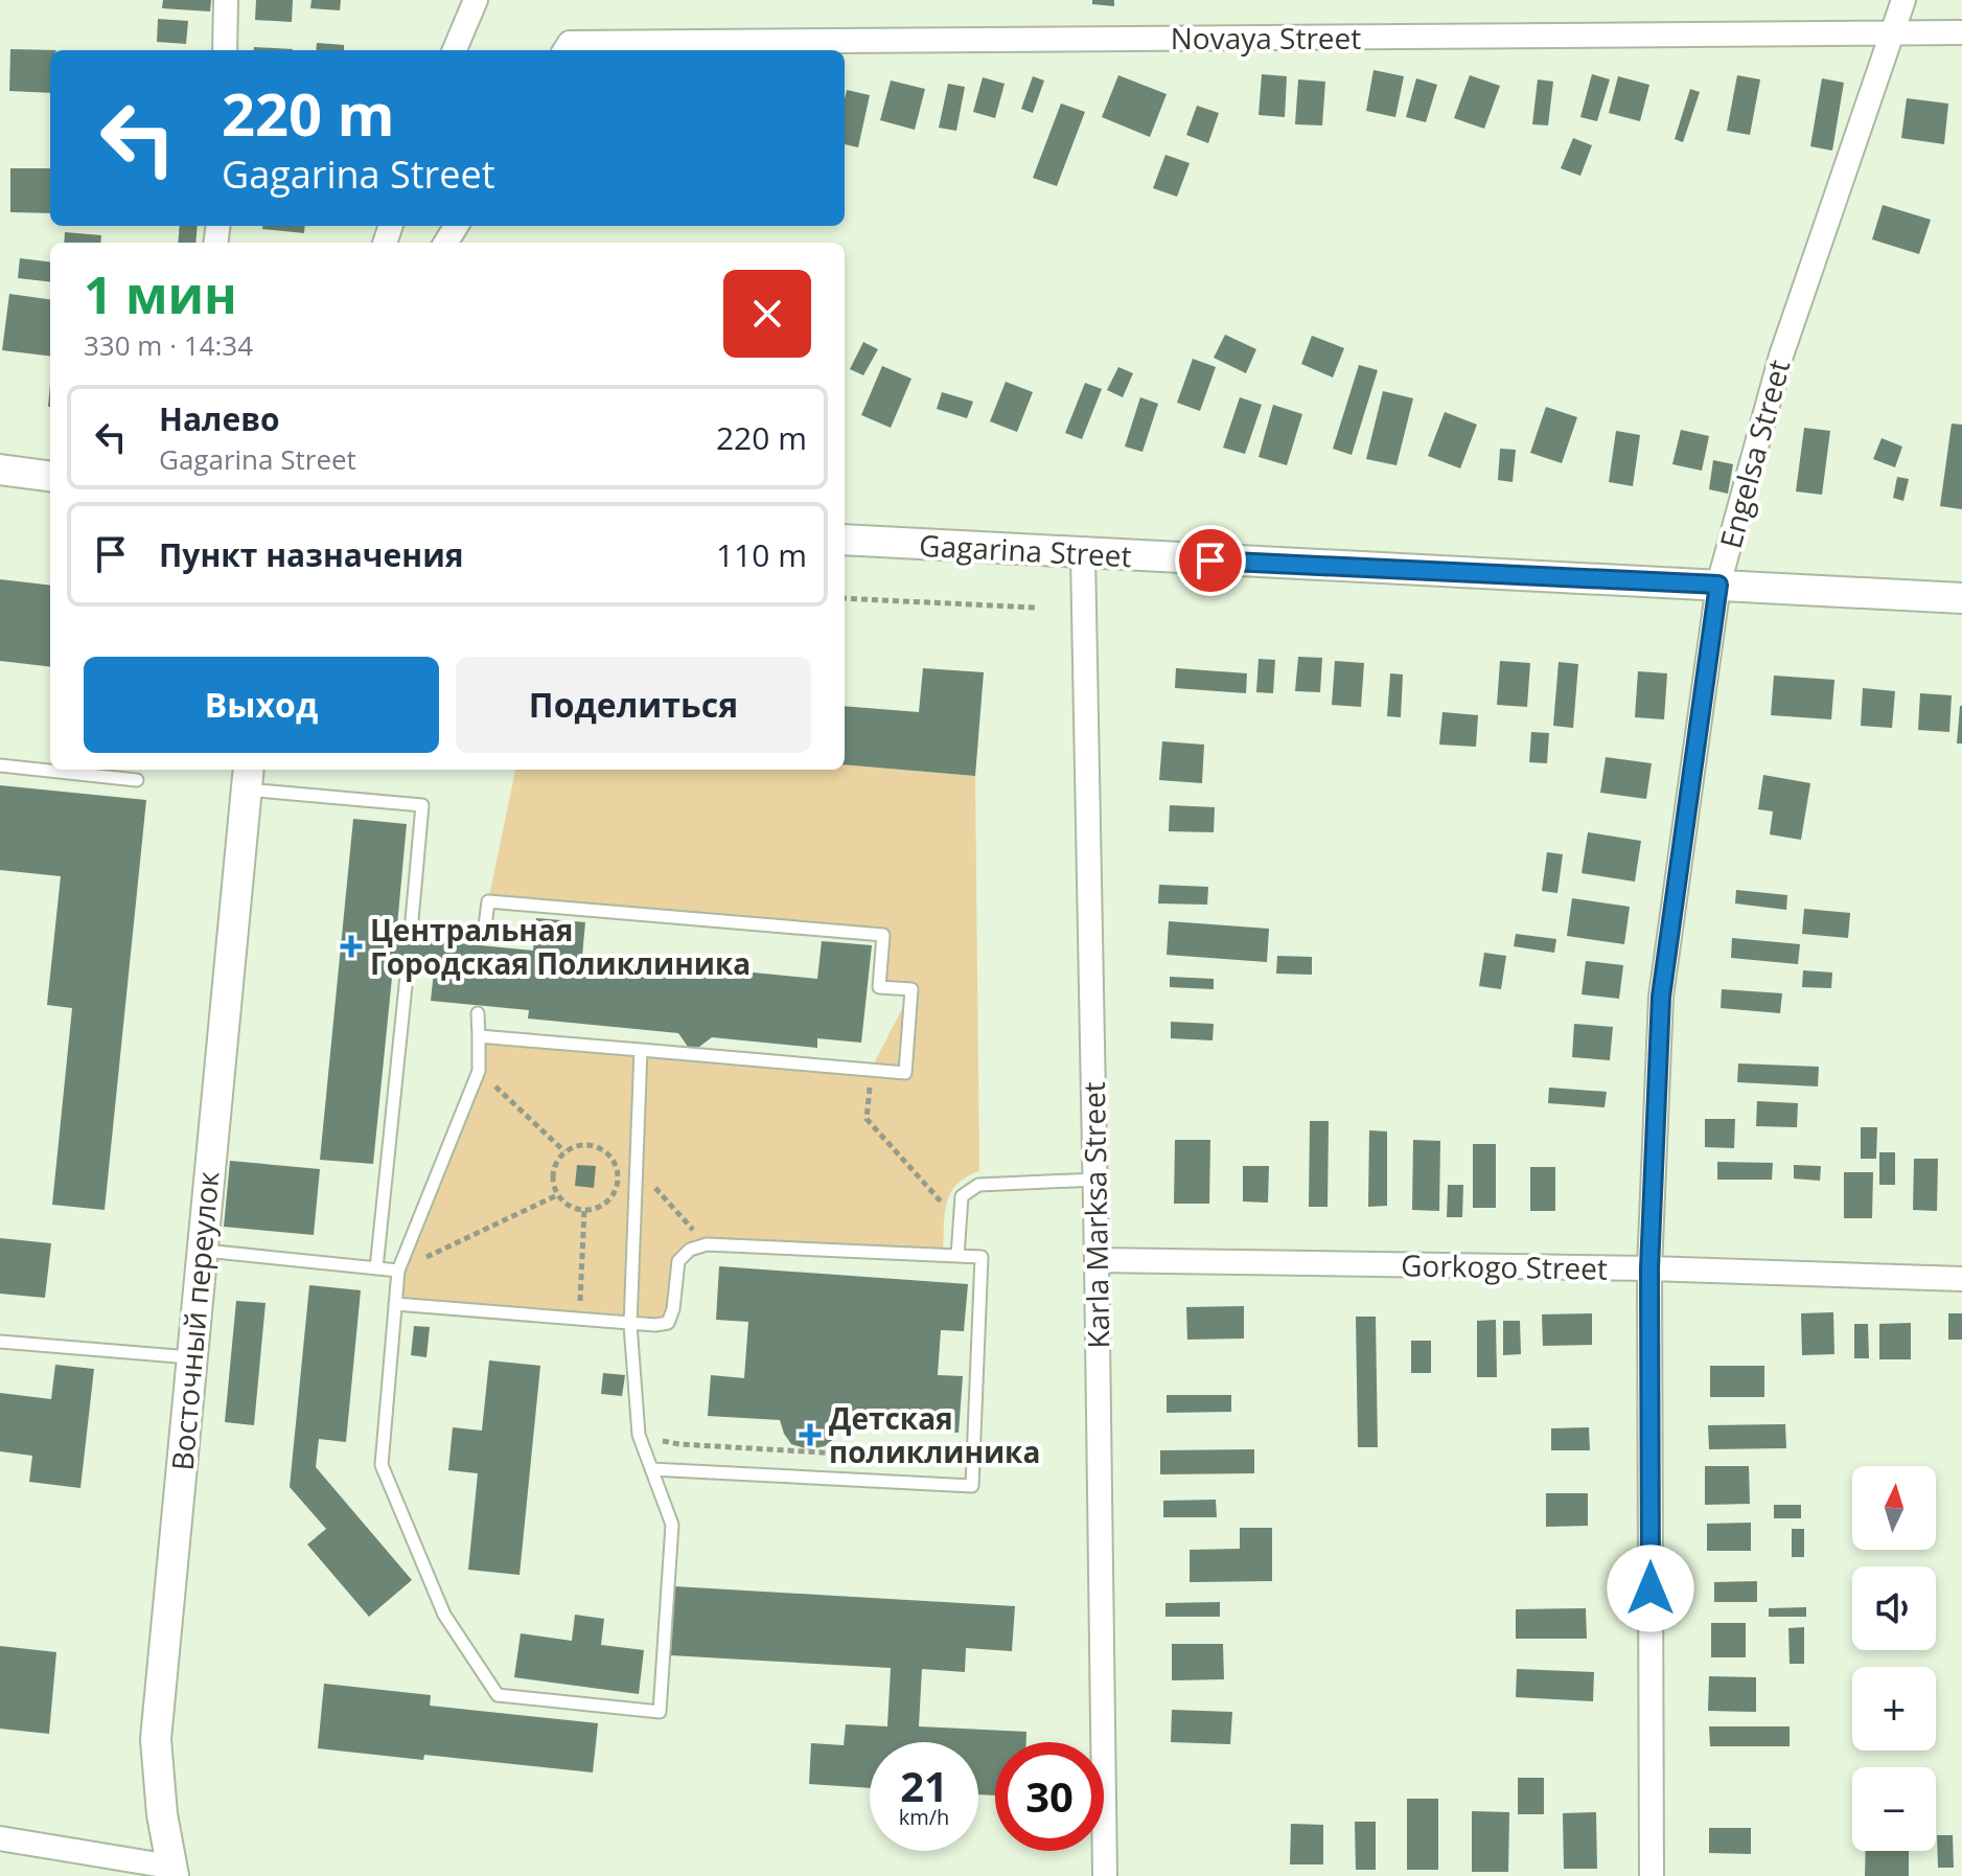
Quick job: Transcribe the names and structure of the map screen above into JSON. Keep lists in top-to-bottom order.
{
  "streets": {
    "street": [
      "Novaya Street",
      "Engelsa Street",
      "Gagarina Street",
      "Karla Marksa Street",
      "Gorkogo Street",
      "Восточный переулок"
    ]
  },
  "crossings": [
    ["Novaya Street", "Engelsa Street"],
    ["Engelsa Street", "Gagarina Street"],
    ["Engelsa Street", "Gorkogo Street"],
    ["Gagarina Street", "Karla Marksa Street"],
    ["Karla Marksa Street", "Gorkogo Street"]
  ],
  "places": {
    "health": ["Центральная Городская Поликлиника", "Детская поликлиника"]
  },
  "north": "top",
  "page": {
    "turn": ["220 m", "Gagarina Street"],
    "heading": ["1 мин", "330 m · 14:34"],
    "list": [
      {
        "name": "Налево",
        "note": "Gagarina Street",
        "value": "220 m"
      },
      {
        "name": "Пункт назначения",
        "value": "110 m"
      }
    ],
    "buttons": ["Выход", "Поделиться"],
    "map_buttons": ["+", "−"],
    "speed": "21 km/h",
    "limit": "30"
  }
}
